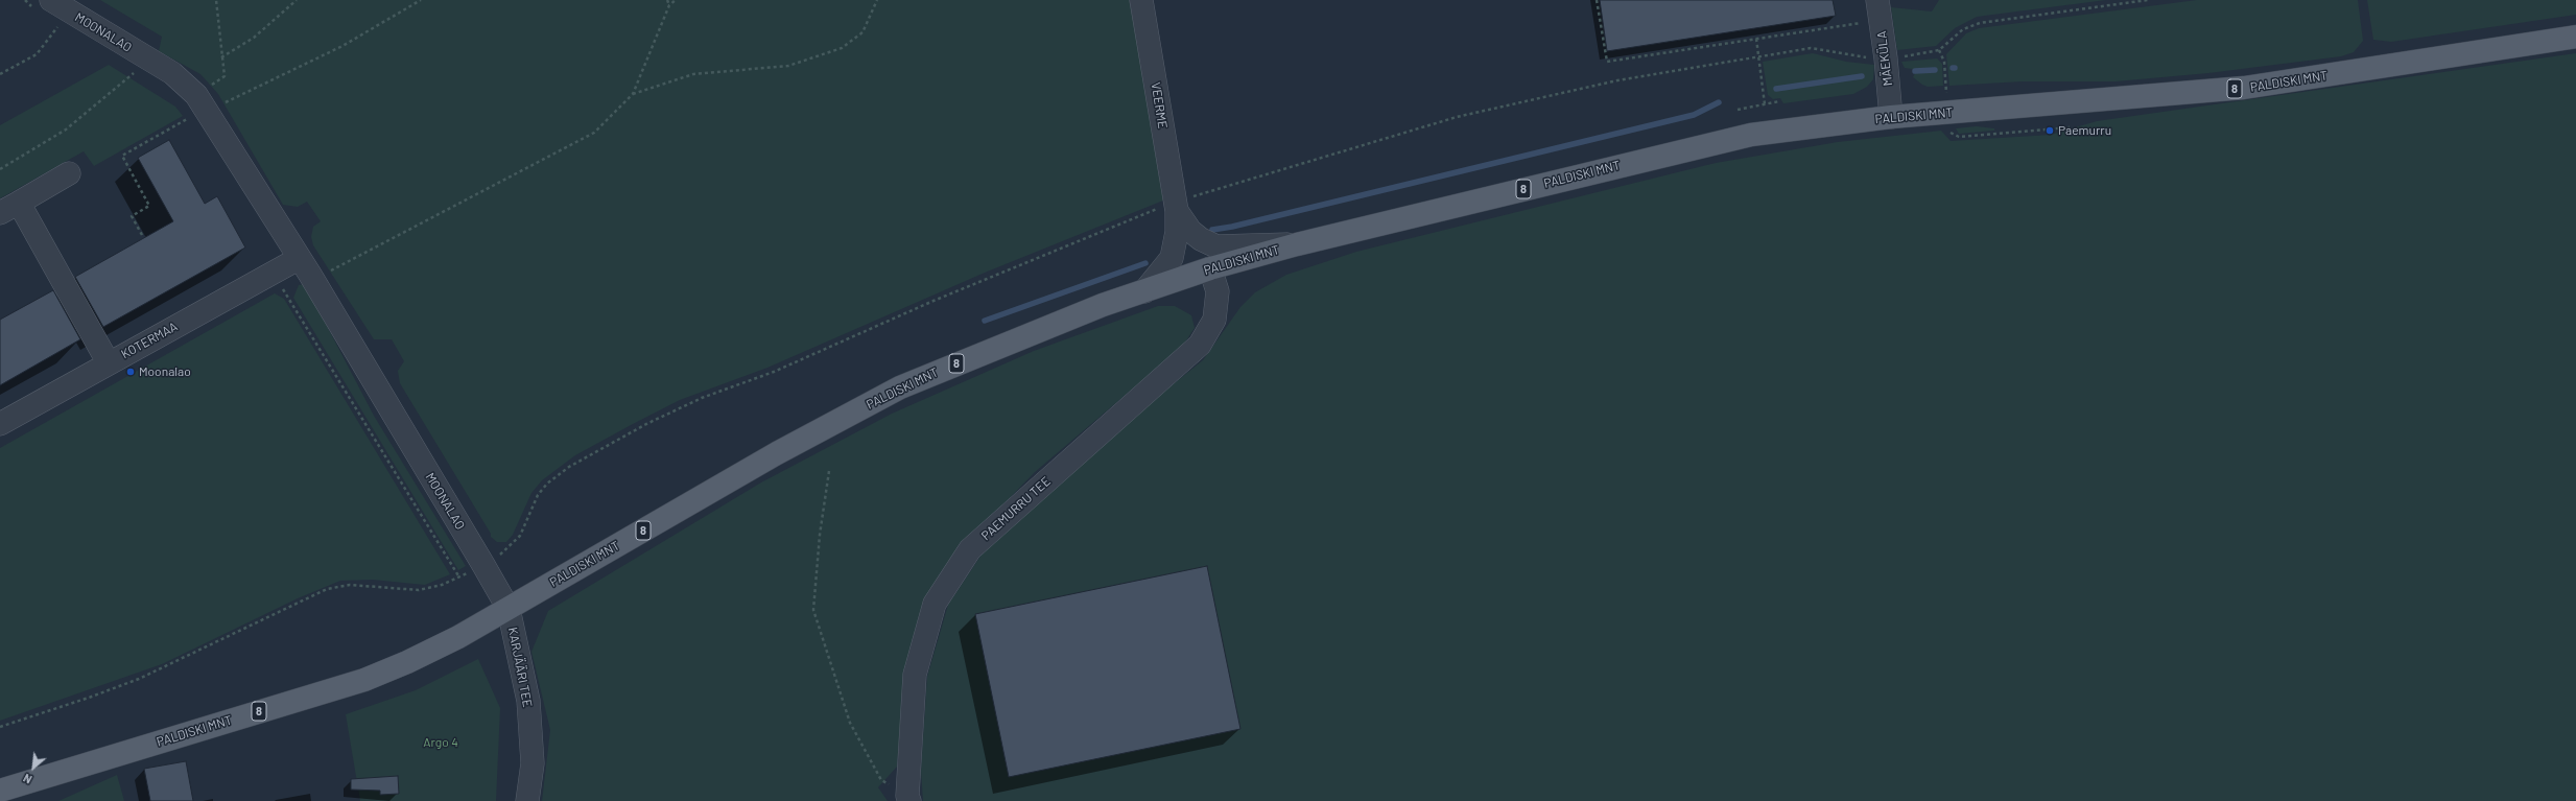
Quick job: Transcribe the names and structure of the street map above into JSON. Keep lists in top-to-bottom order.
{
  "streets": {
    "main road": ["PALDISKI MNT", "8"],
    "street": [
      "MOONALAO",
      "MÄEKÜLA",
      "VEERME",
      "KOTERMAA",
      "PAEMURRU TEE",
      "KARJÄÄRI TEE"
    ]
  },
  "crossings": [
    ["MOONALAO", "PALDISKI MNT"],
    ["MOONALAO", "KOTERMAA"],
    ["MOONALAO", "KARJÄÄRI TEE"],
    ["MÄEKÜLA", "PALDISKI MNT"],
    ["PALDISKI MNT", "VEERME"],
    ["PALDISKI MNT", "PAEMURRU TEE"],
    ["PALDISKI MNT", "KARJÄÄRI TEE"]
  ],
  "parks": ["Argo 4"],
  "places": ["Paemurru", "Moonalao"],
  "north": "bottom left"
}
